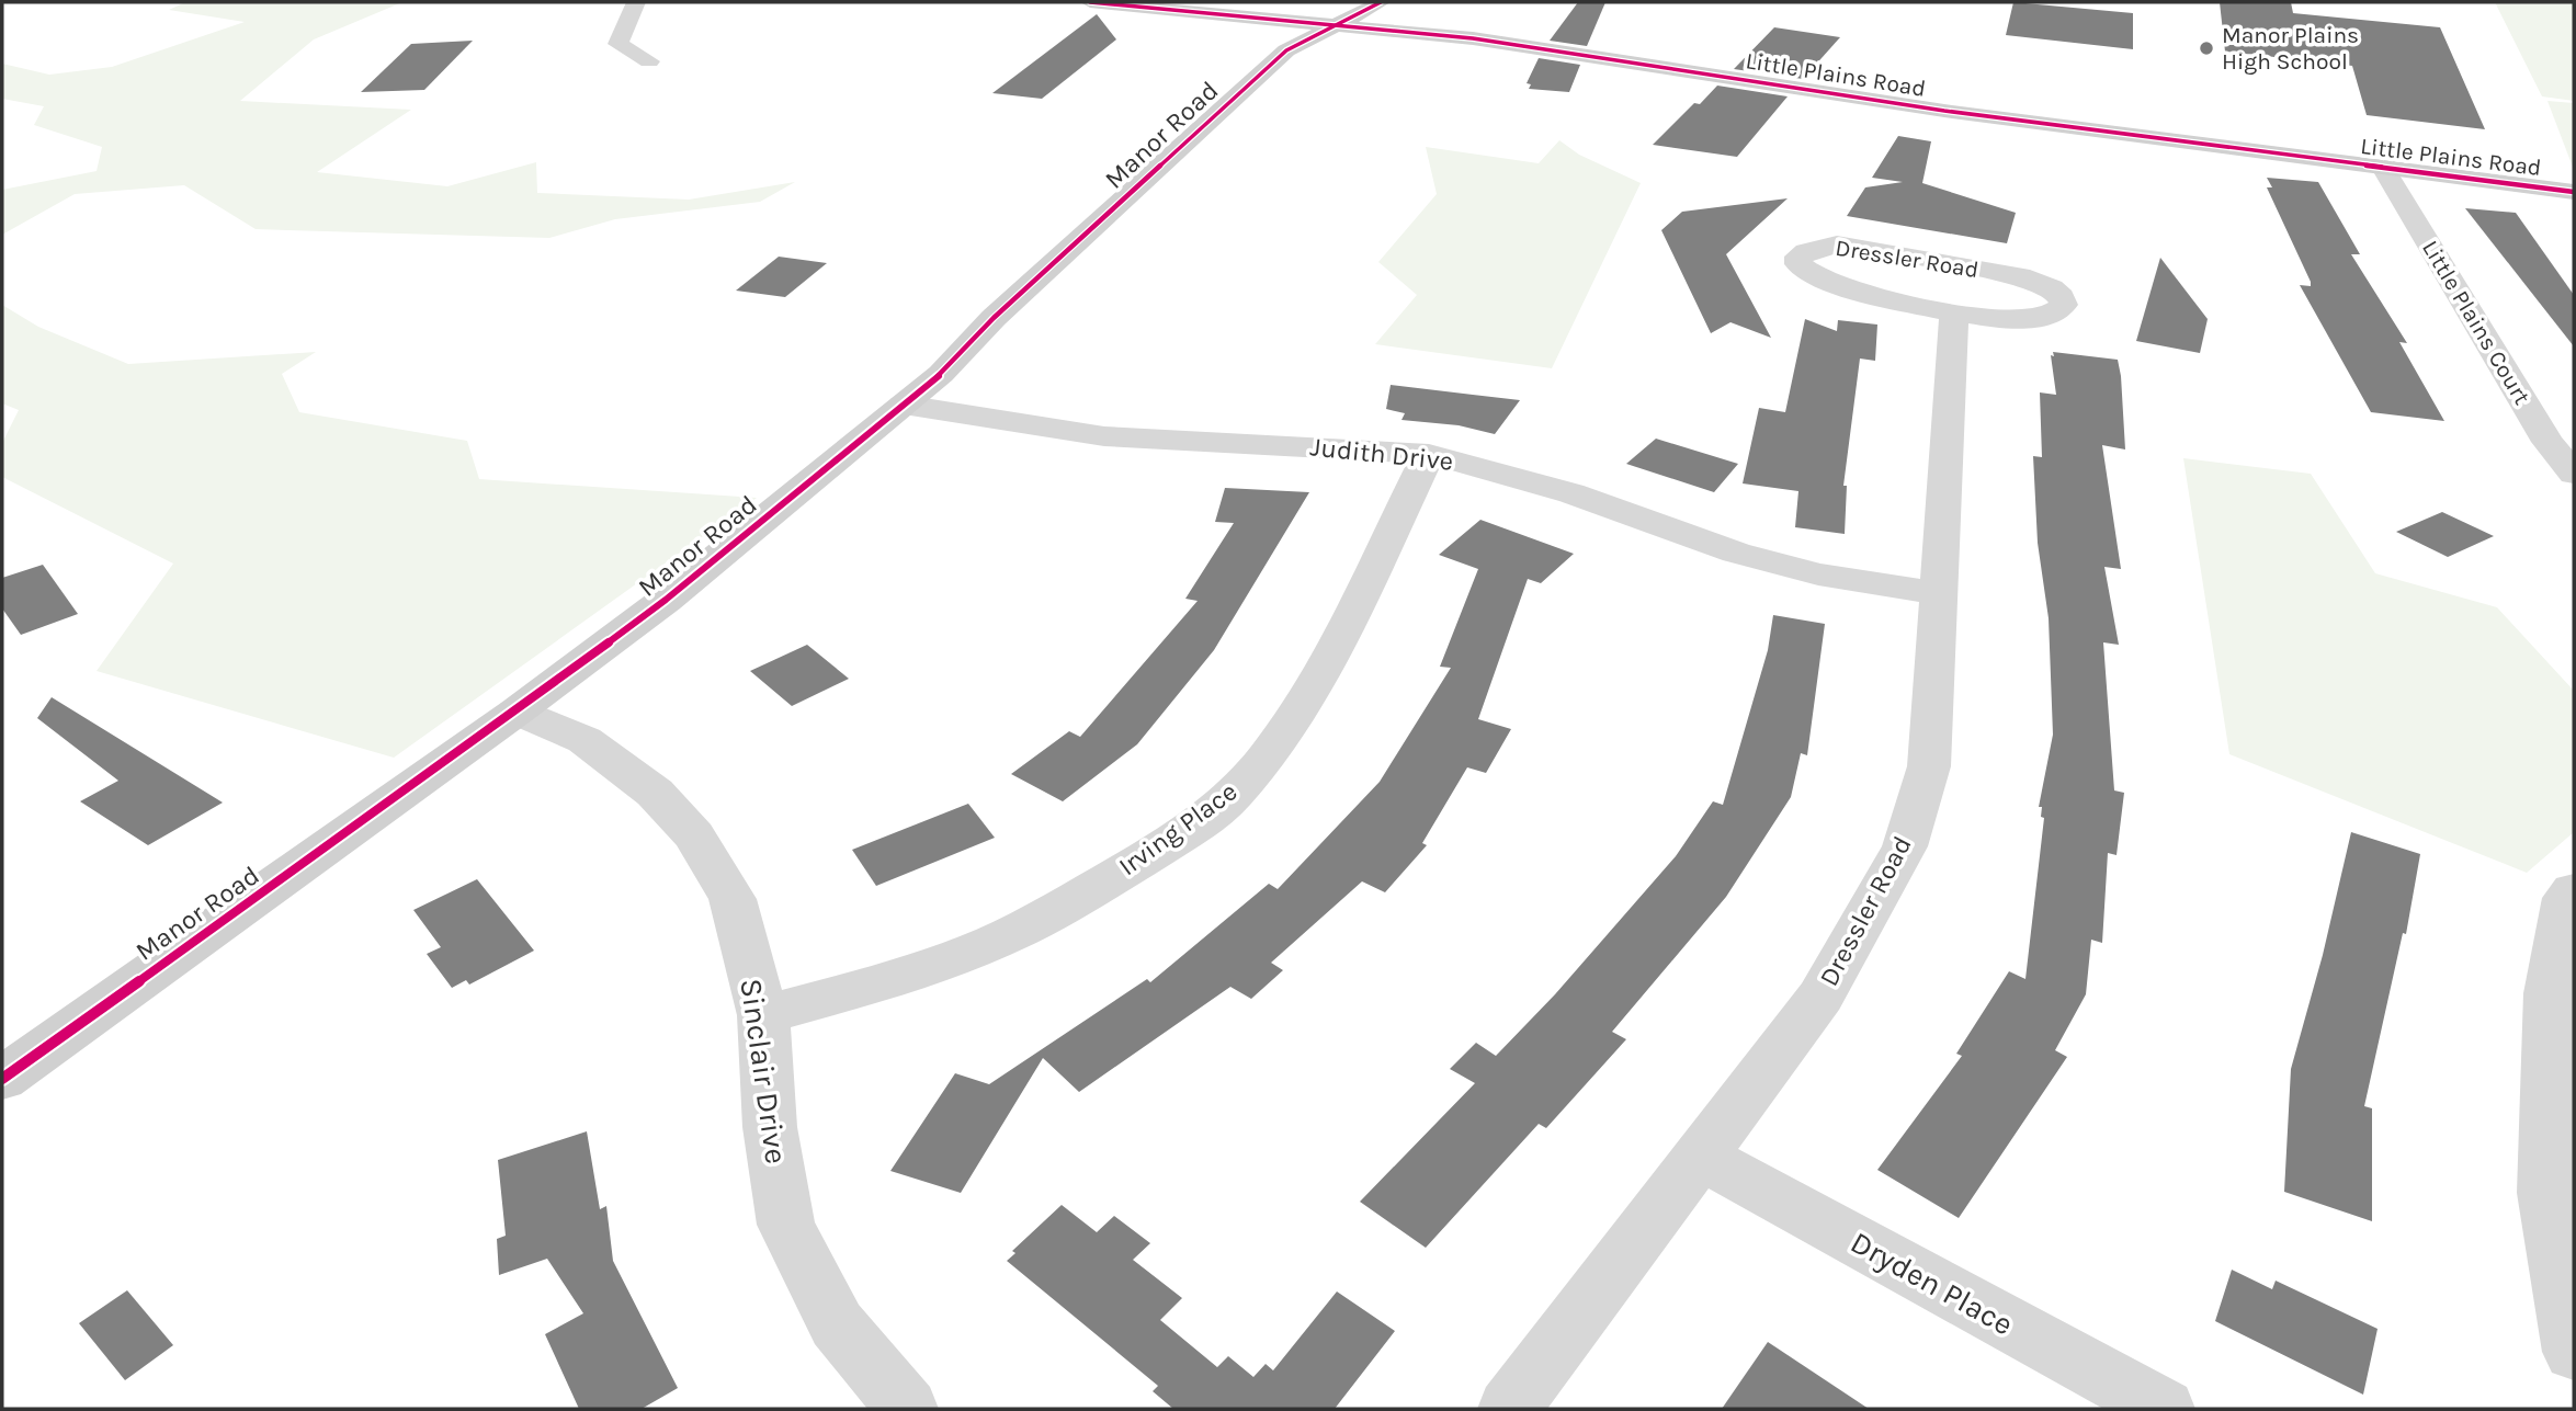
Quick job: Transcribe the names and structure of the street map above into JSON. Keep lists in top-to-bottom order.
{
  "streets": {
    "street": [
      "Little Plains Road",
      "Manor Road",
      "Dressler Road",
      "Little Plains Court",
      "Judith Drive",
      "Irving Place",
      "Sinclair Drive",
      "Dryden Place"
    ]
  },
  "crossings": [
    ["Little Plains Road", "Manor Road"],
    ["Little Plains Road", "Little Plains Court"],
    ["Manor Road", "Judith Drive"],
    ["Manor Road", "Sinclair Drive"],
    ["Dressler Road", "Judith Drive"],
    ["Dressler Road", "Dryden Place"],
    ["Judith Drive", "Irving Place"],
    ["Irving Place", "Sinclair Drive"]
  ],
  "places": ["Manor Plains High School"]
}
